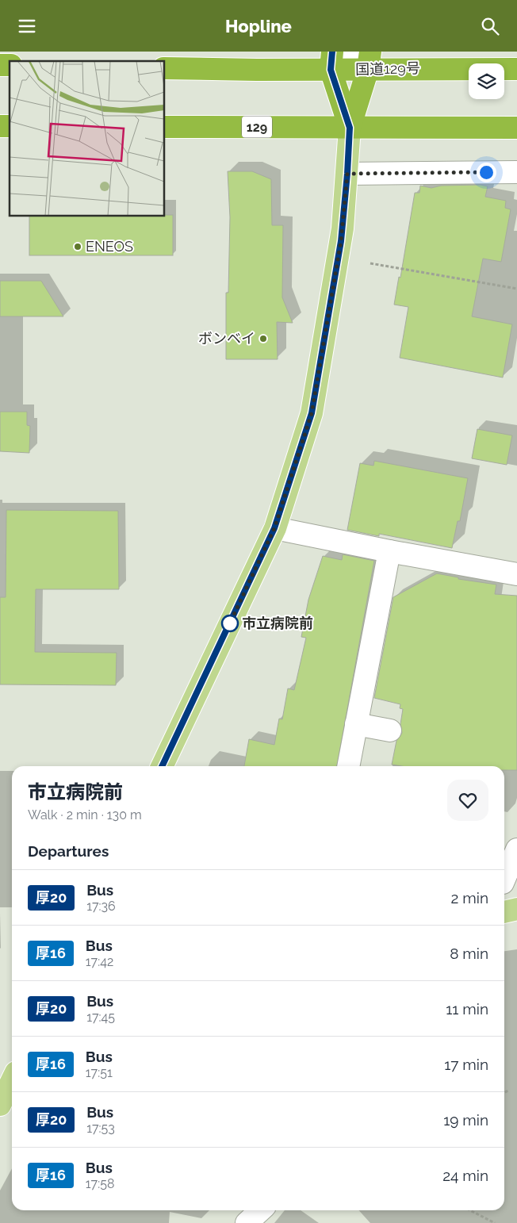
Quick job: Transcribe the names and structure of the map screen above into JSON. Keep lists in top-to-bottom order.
{
  "streets": {
    "highway": ["国道129号", "129"]
  },
  "places": ["ENEOS", "ボンベイ", "市立病院前"],
  "lines": ["bus line 厚20"],
  "page": {
    "header": "Hopline",
    "heading": [
      ["市立病院前", "Walk · 2 min · 130 m"],
      "Departures"
    ],
    "list": [
      {
        "mark": "厚20",
        "name": "Bus",
        "note": "17:36",
        "value": "2 min"
      },
      {
        "mark": "厚16",
        "name": "Bus",
        "note": "17:42",
        "value": "8 min"
      },
      {
        "mark": "厚20",
        "name": "Bus",
        "note": "17:45",
        "value": "11 min"
      },
      {
        "mark": "厚16",
        "name": "Bus",
        "note": "17:51",
        "value": "17 min"
      },
      {
        "mark": "厚20",
        "name": "Bus",
        "note": "17:53",
        "value": "19 min"
      },
      {
        "mark": "厚16",
        "name": "Bus",
        "note": "17:58",
        "value": "24 min"
      }
    ]
  }
}
